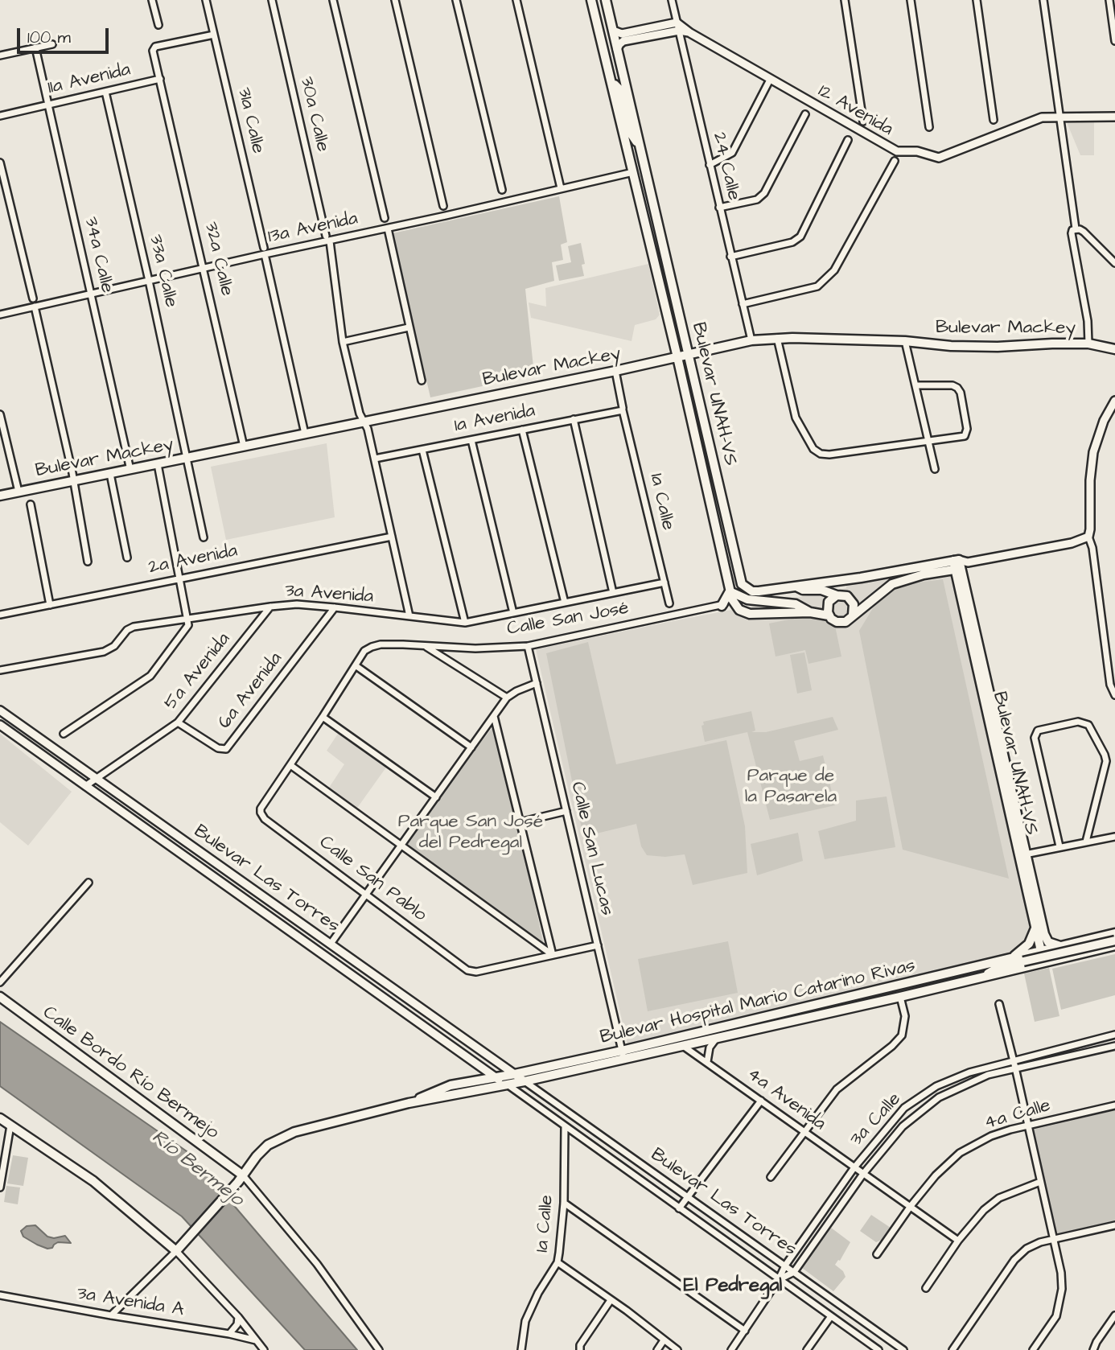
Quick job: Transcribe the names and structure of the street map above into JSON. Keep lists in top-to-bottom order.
{
  "streets": {
    "main road": [
      "Bulevar Mackey",
      "Bulevar UNAH-VS",
      "Bulevar Hospital Mario Catarino Rivas",
      "Calle Bordo Río Bermejo"
    ],
    "street": [
      "11a Avenida",
      "12 Avenida",
      "30a Calle",
      "31a Calle",
      "24 Calle",
      "13a Avenida",
      "34a Calle",
      "32a Calle",
      "33a Calle",
      "1a Avenida",
      "1a Calle",
      "2a Avenida",
      "3a Avenida",
      "Calle San José",
      "5a Avenida",
      "6a Avenida",
      "Calle San Lucas",
      "Bulevar Las Torres",
      "Calle San Pablo",
      "4a Avenida",
      "4a Calle",
      "3a Calle",
      "3a Avenida A"
    ]
  },
  "crossings": [
    ["11a Avenida", "31a Calle"],
    ["11a Avenida", "34a Calle"],
    ["11a Avenida", "32a Calle"],
    ["11a Avenida", "33a Calle"],
    ["12 Avenida", "24 Calle"],
    ["12 Avenida", "Bulevar UNAH-VS"],
    ["30a Calle", "13a Avenida"],
    ["30a Calle", "Bulevar Mackey"],
    ["30a Calle", "1a Avenida"],
    ["30a Calle", "2a Avenida"],
    ["30a Calle", "3a Avenida"],
    ["31a Calle", "13a Avenida"],
    ["31a Calle", "Bulevar Mackey"],
    ["24 Calle", "Bulevar Mackey"],
    ["13a Avenida", "34a Calle"],
    ["13a Avenida", "32a Calle"],
    ["13a Avenida", "33a Calle"],
    ["13a Avenida", "Bulevar UNAH-VS"],
    ["34a Calle", "Bulevar Mackey"],
    ["32a Calle", "Bulevar Mackey"],
    ["33a Calle", "Bulevar Mackey"],
    ["Bulevar Mackey", "Bulevar UNAH-VS"],
    ["Bulevar Mackey", "1a Calle"],
    ["Bulevar UNAH-VS", "Bulevar Hospital Mario Catarino Rivas"],
    ["1a Avenida", "1a Calle"],
    ["1a Calle", "3a Avenida"],
    ["1a Calle", "Calle San José"],
    ["1a Calle", "Bulevar Las Torres"],
    ["3a Avenida", "5a Avenida"],
    ["3a Avenida", "6a Avenida"],
    ["Calle San José", "Calle San Lucas"],
    ["5a Avenida", "6a Avenida"],
    ["5a Avenida", "Bulevar Las Torres"],
    ["Calle San Lucas", "Bulevar Hospital Mario Catarino Rivas"],
    ["Bulevar Las Torres", "Bulevar Hospital Mario Catarino Rivas"],
    ["Bulevar Las Torres", "3a Calle"],
    ["Bulevar Hospital Mario Catarino Rivas", "Calle Bordo Río Bermejo"],
    ["Bulevar Hospital Mario Catarino Rivas", "4a Avenida"],
    ["4a Avenida", "4a Calle"],
    ["4a Avenida", "3a Calle"]
  ],
  "districts": ["El Pedregal"],
  "water": ["Río Bermejo"],
  "parks": ["Parque de la Pasarela", "Parque San José del Pedregal"],
  "scale_bar": "100 m"
}
